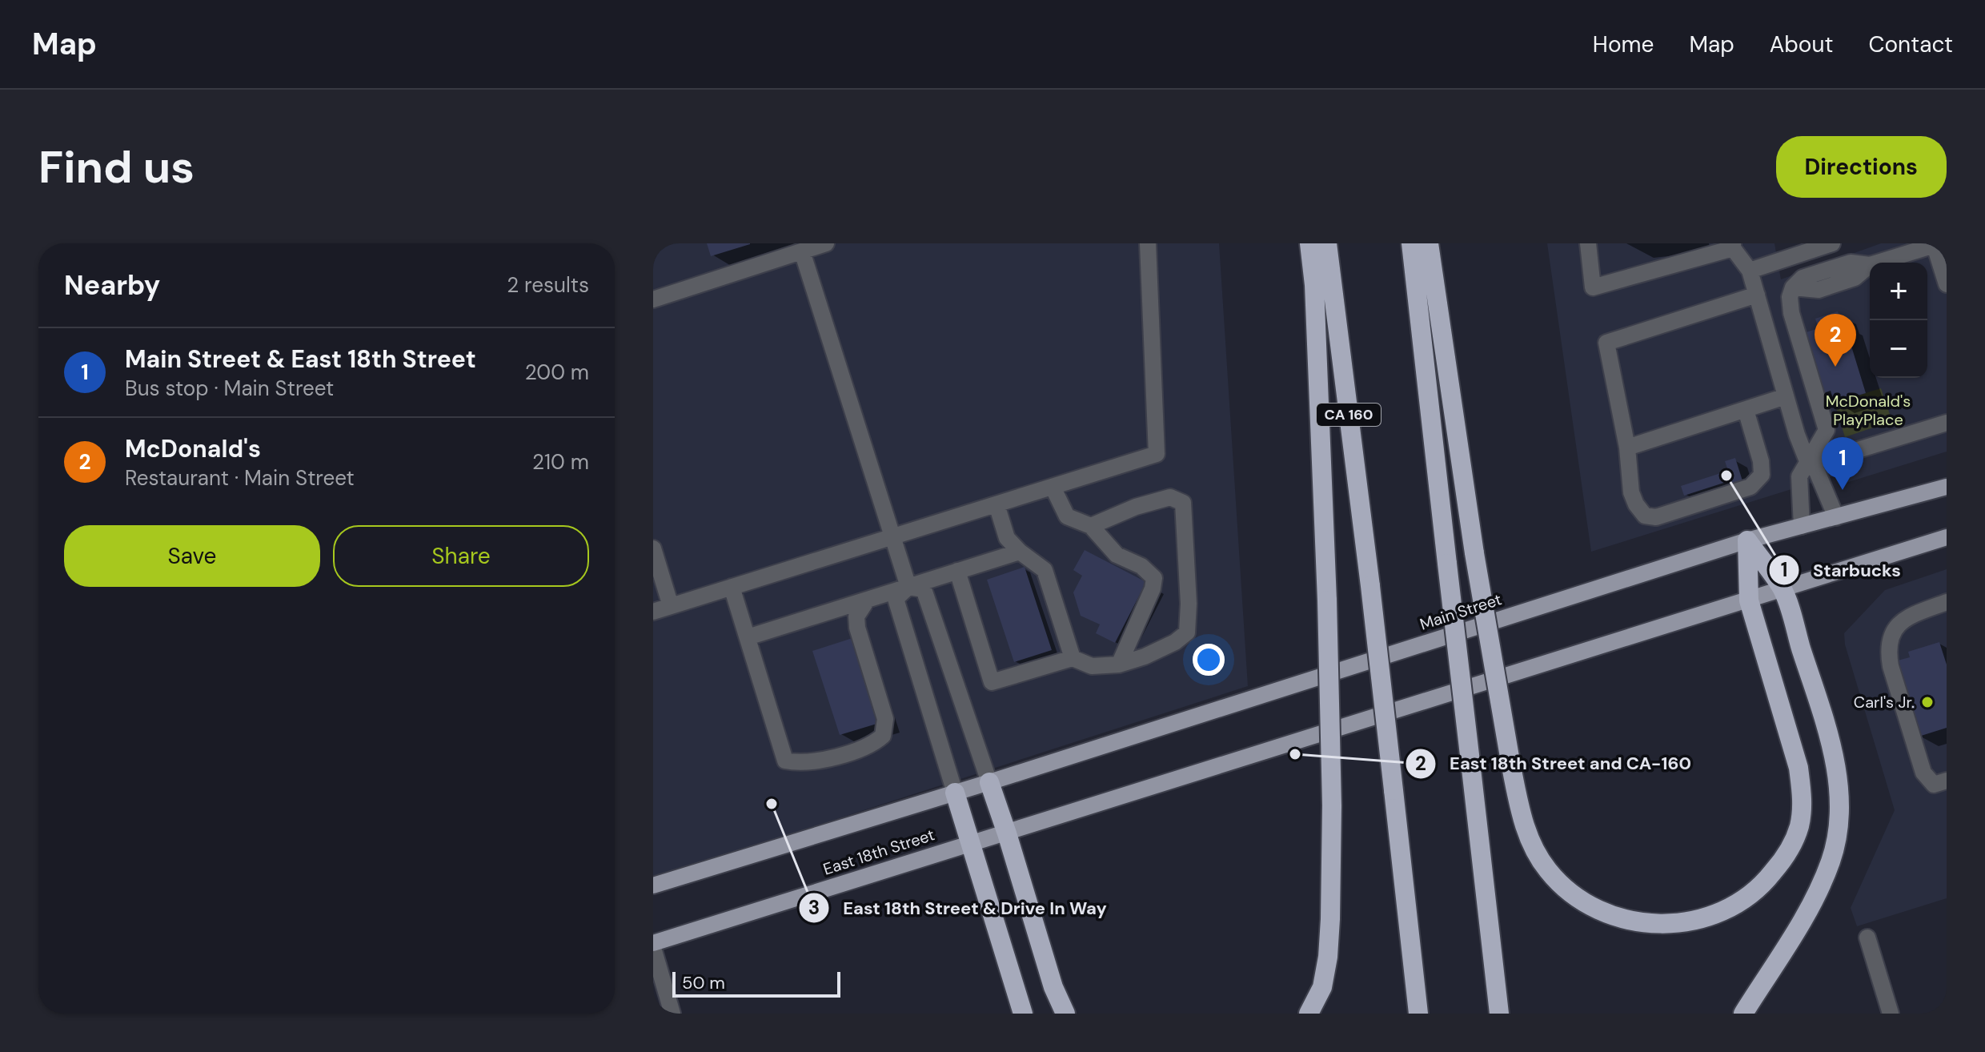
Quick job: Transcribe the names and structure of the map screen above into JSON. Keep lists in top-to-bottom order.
{
  "streets": {
    "highway": ["CA 160"],
    "main road": ["Main Street", "East 18th Street"]
  },
  "crossings": [
    ["Main Street", "East 18th Street"]
  ],
  "parks": ["McDonald's PlayPlace"],
  "places": [
    "Starbucks",
    "Carl's Jr.",
    "East 18th Street and CA-160",
    "East 18th Street & Drive In Way"
  ],
  "scale_bar": "50 m",
  "page": {
    "header": "Map",
    "nav": [
      "Home",
      "Map",
      "About",
      "Contact"
    ],
    "buttons": [
      "Directions",
      ["Save", "Share"]
    ],
    "title": "Find us",
    "heading": ["Nearby", "2 results"],
    "map_buttons": ["+", "−"],
    "pins": ["2", "1"],
    "list": [
      {
        "mark": "1",
        "name": "Main Street & East 18th Street",
        "note": "Bus stop · Main Street",
        "value": "200 m"
      },
      {
        "mark": "2",
        "name": "McDonald's",
        "note": "Restaurant · Main Street",
        "value": "210 m"
      }
    ],
    "scale": "50 m"
  }
}
